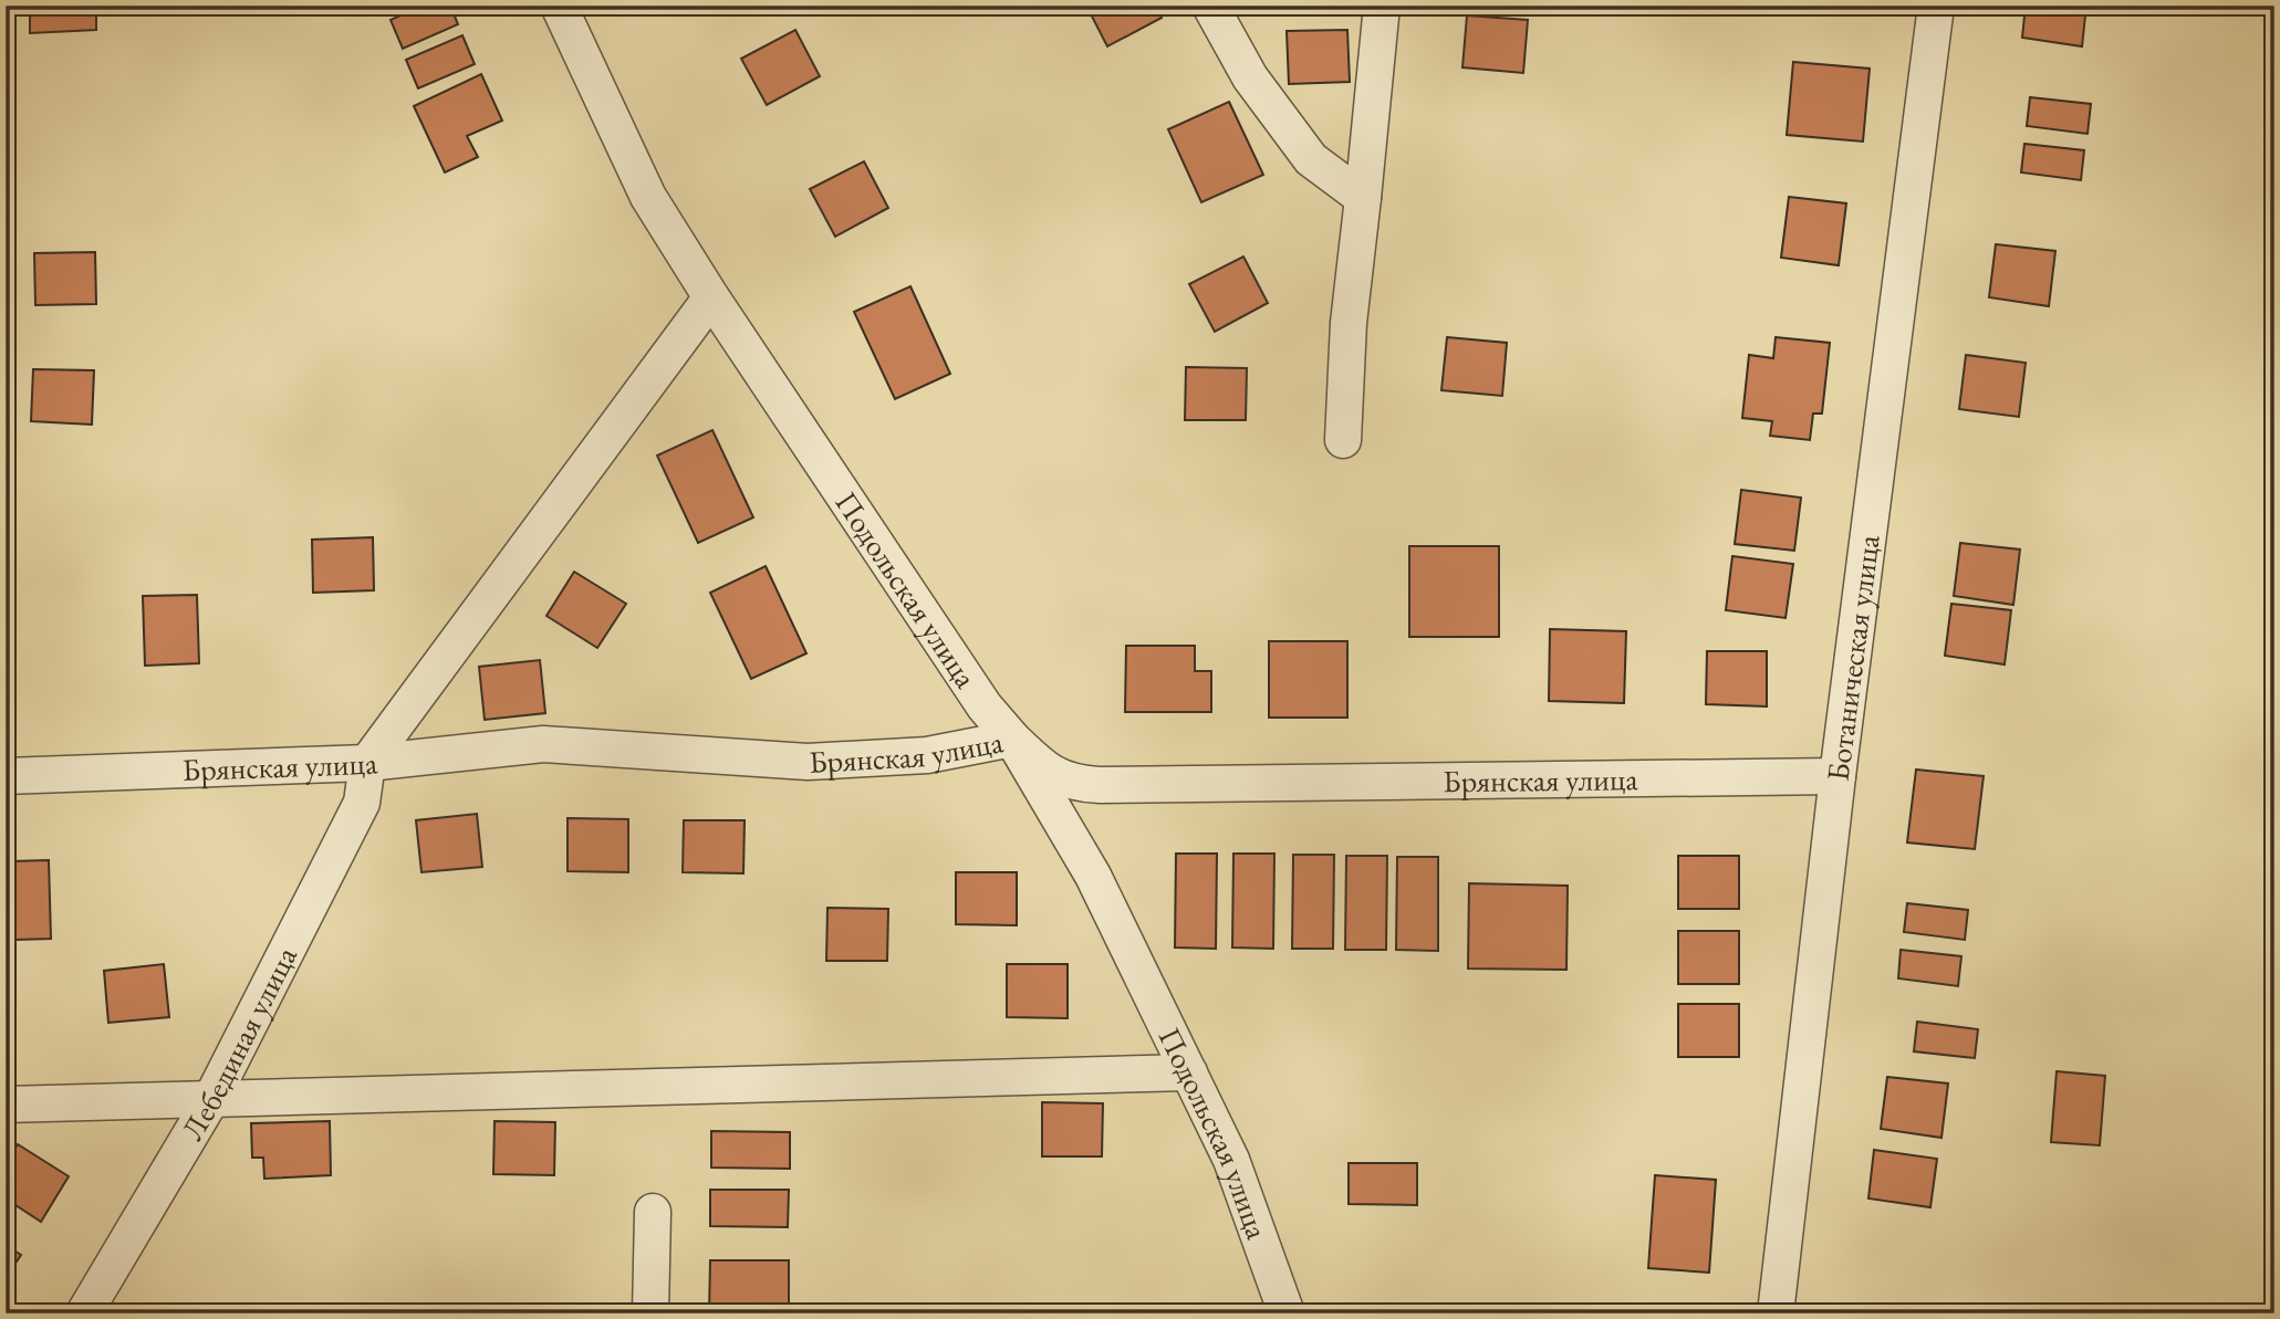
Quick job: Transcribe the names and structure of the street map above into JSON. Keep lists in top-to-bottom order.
{
  "streets": {
    "street": [
      "Подольская улица",
      "Ботаническая улица",
      "Брянская улица",
      "Лебединая улица"
    ]
  },
  "crossings": [
    ["Подольская улица", "Брянская улица"],
    ["Ботаническая улица", "Брянская улица"],
    ["Брянская улица", "Лебединая улица"]
  ]
}
